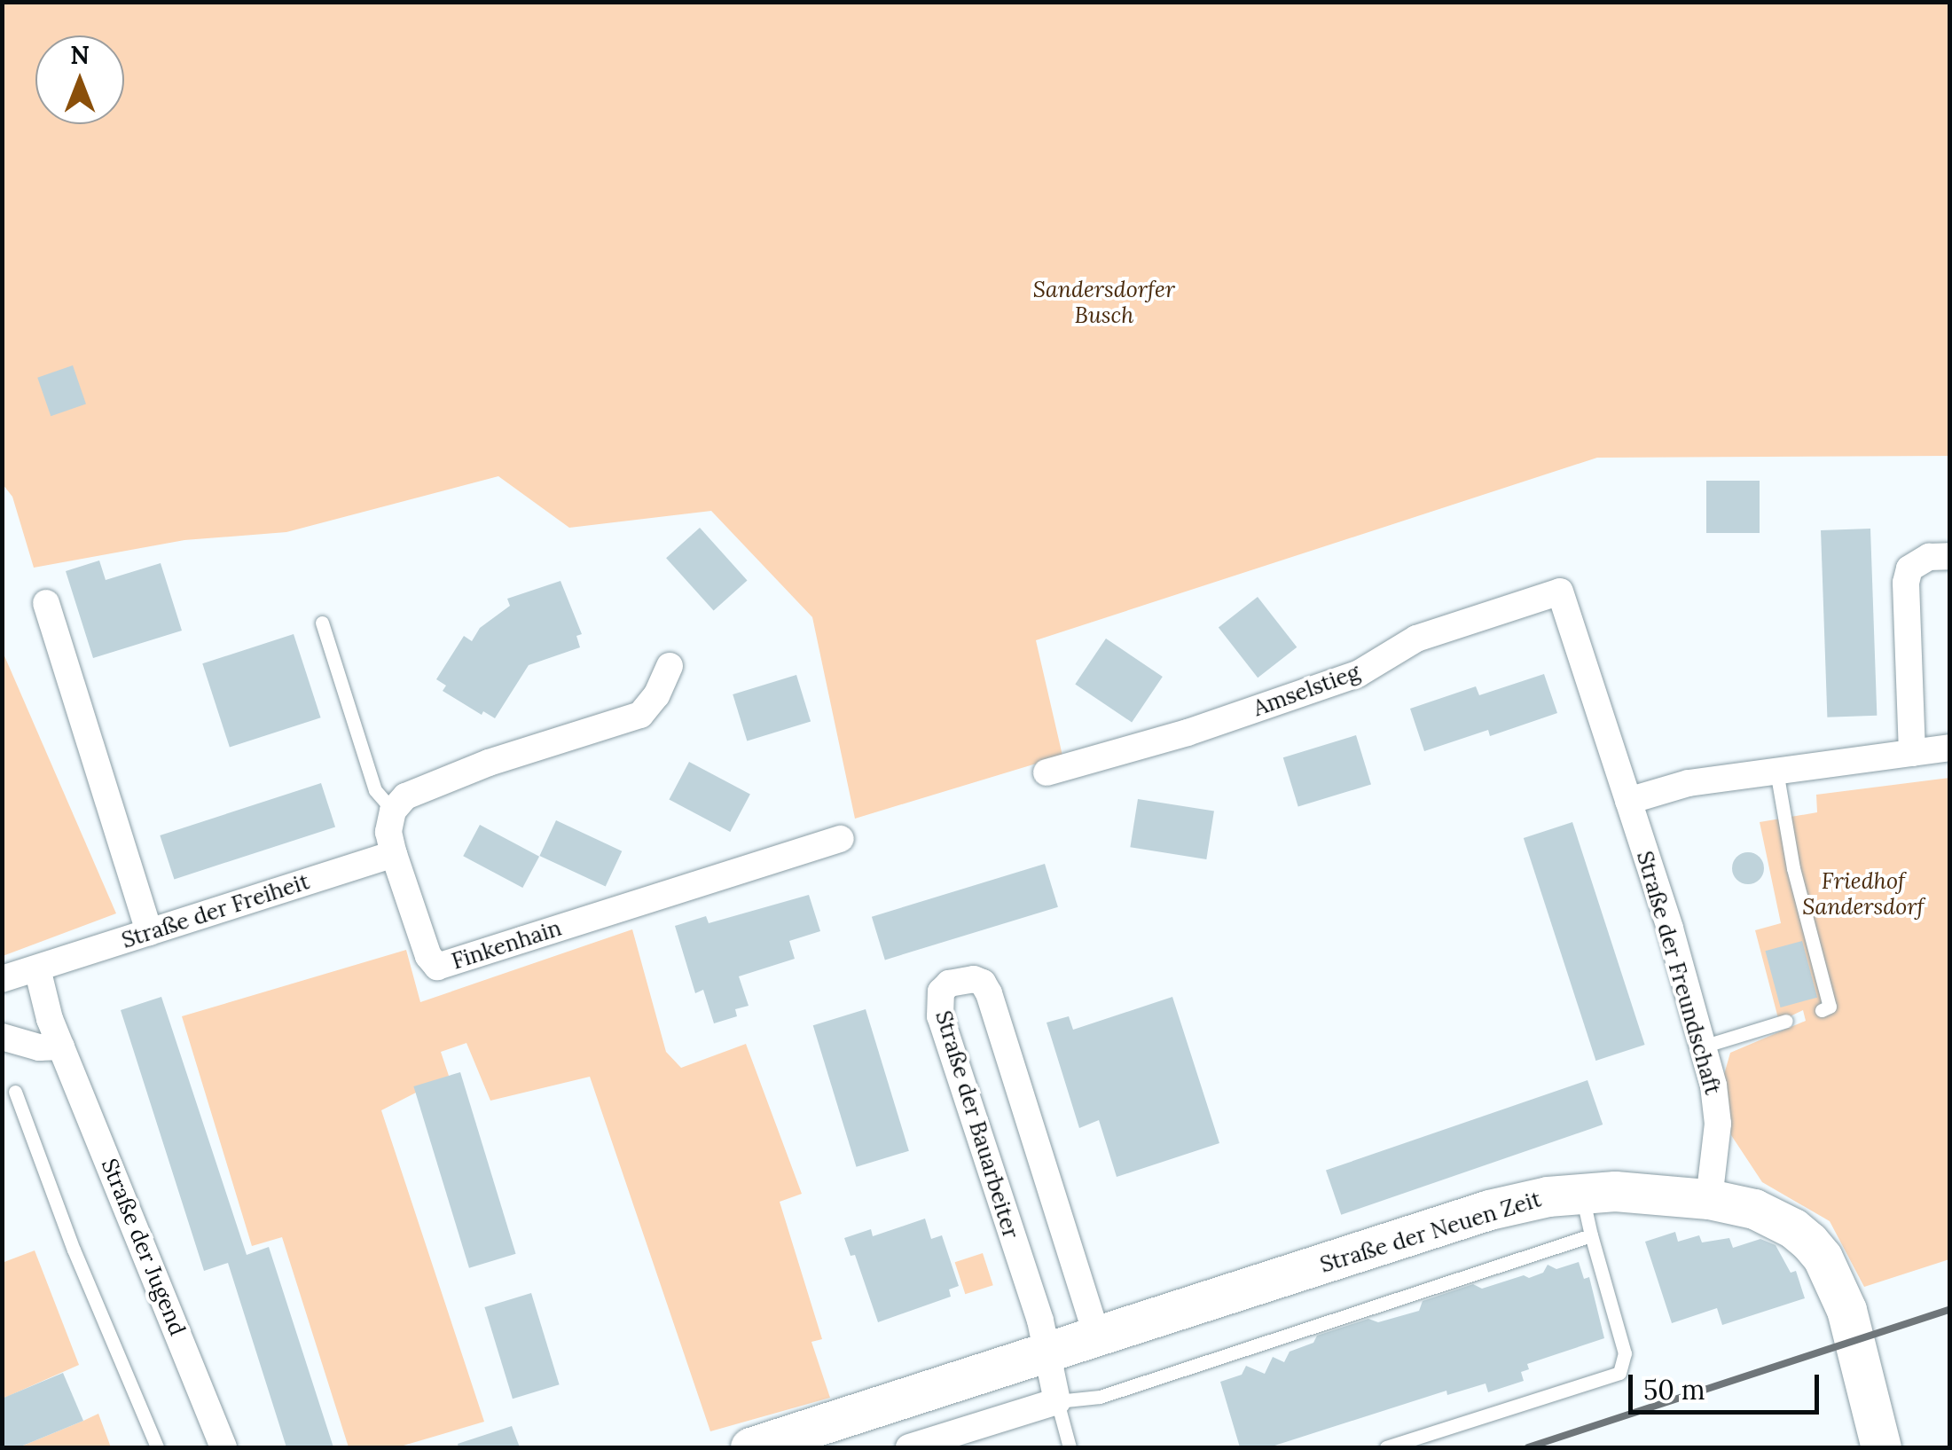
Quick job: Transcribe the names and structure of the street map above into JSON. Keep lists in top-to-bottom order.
{
  "streets": {
    "street": [
      "Amselstieg",
      "Straße der Freiheit",
      "Finkenhain",
      "Straße der Freundschaft",
      "Straße der Bauarbeiter",
      "Straße der Neuen Zeit",
      "Straße der Jugend"
    ]
  },
  "crossings": [
    ["Amselstieg", "Straße der Freundschaft"],
    ["Straße der Freiheit", "Finkenhain"],
    ["Straße der Freiheit", "Straße der Jugend"],
    ["Straße der Freundschaft", "Straße der Neuen Zeit"],
    ["Straße der Bauarbeiter", "Straße der Neuen Zeit"]
  ],
  "parks": ["Sandersdorfer Busch", "Friedhof Sandersdorf"],
  "scale_bar": "50 m",
  "north": "top"
}
